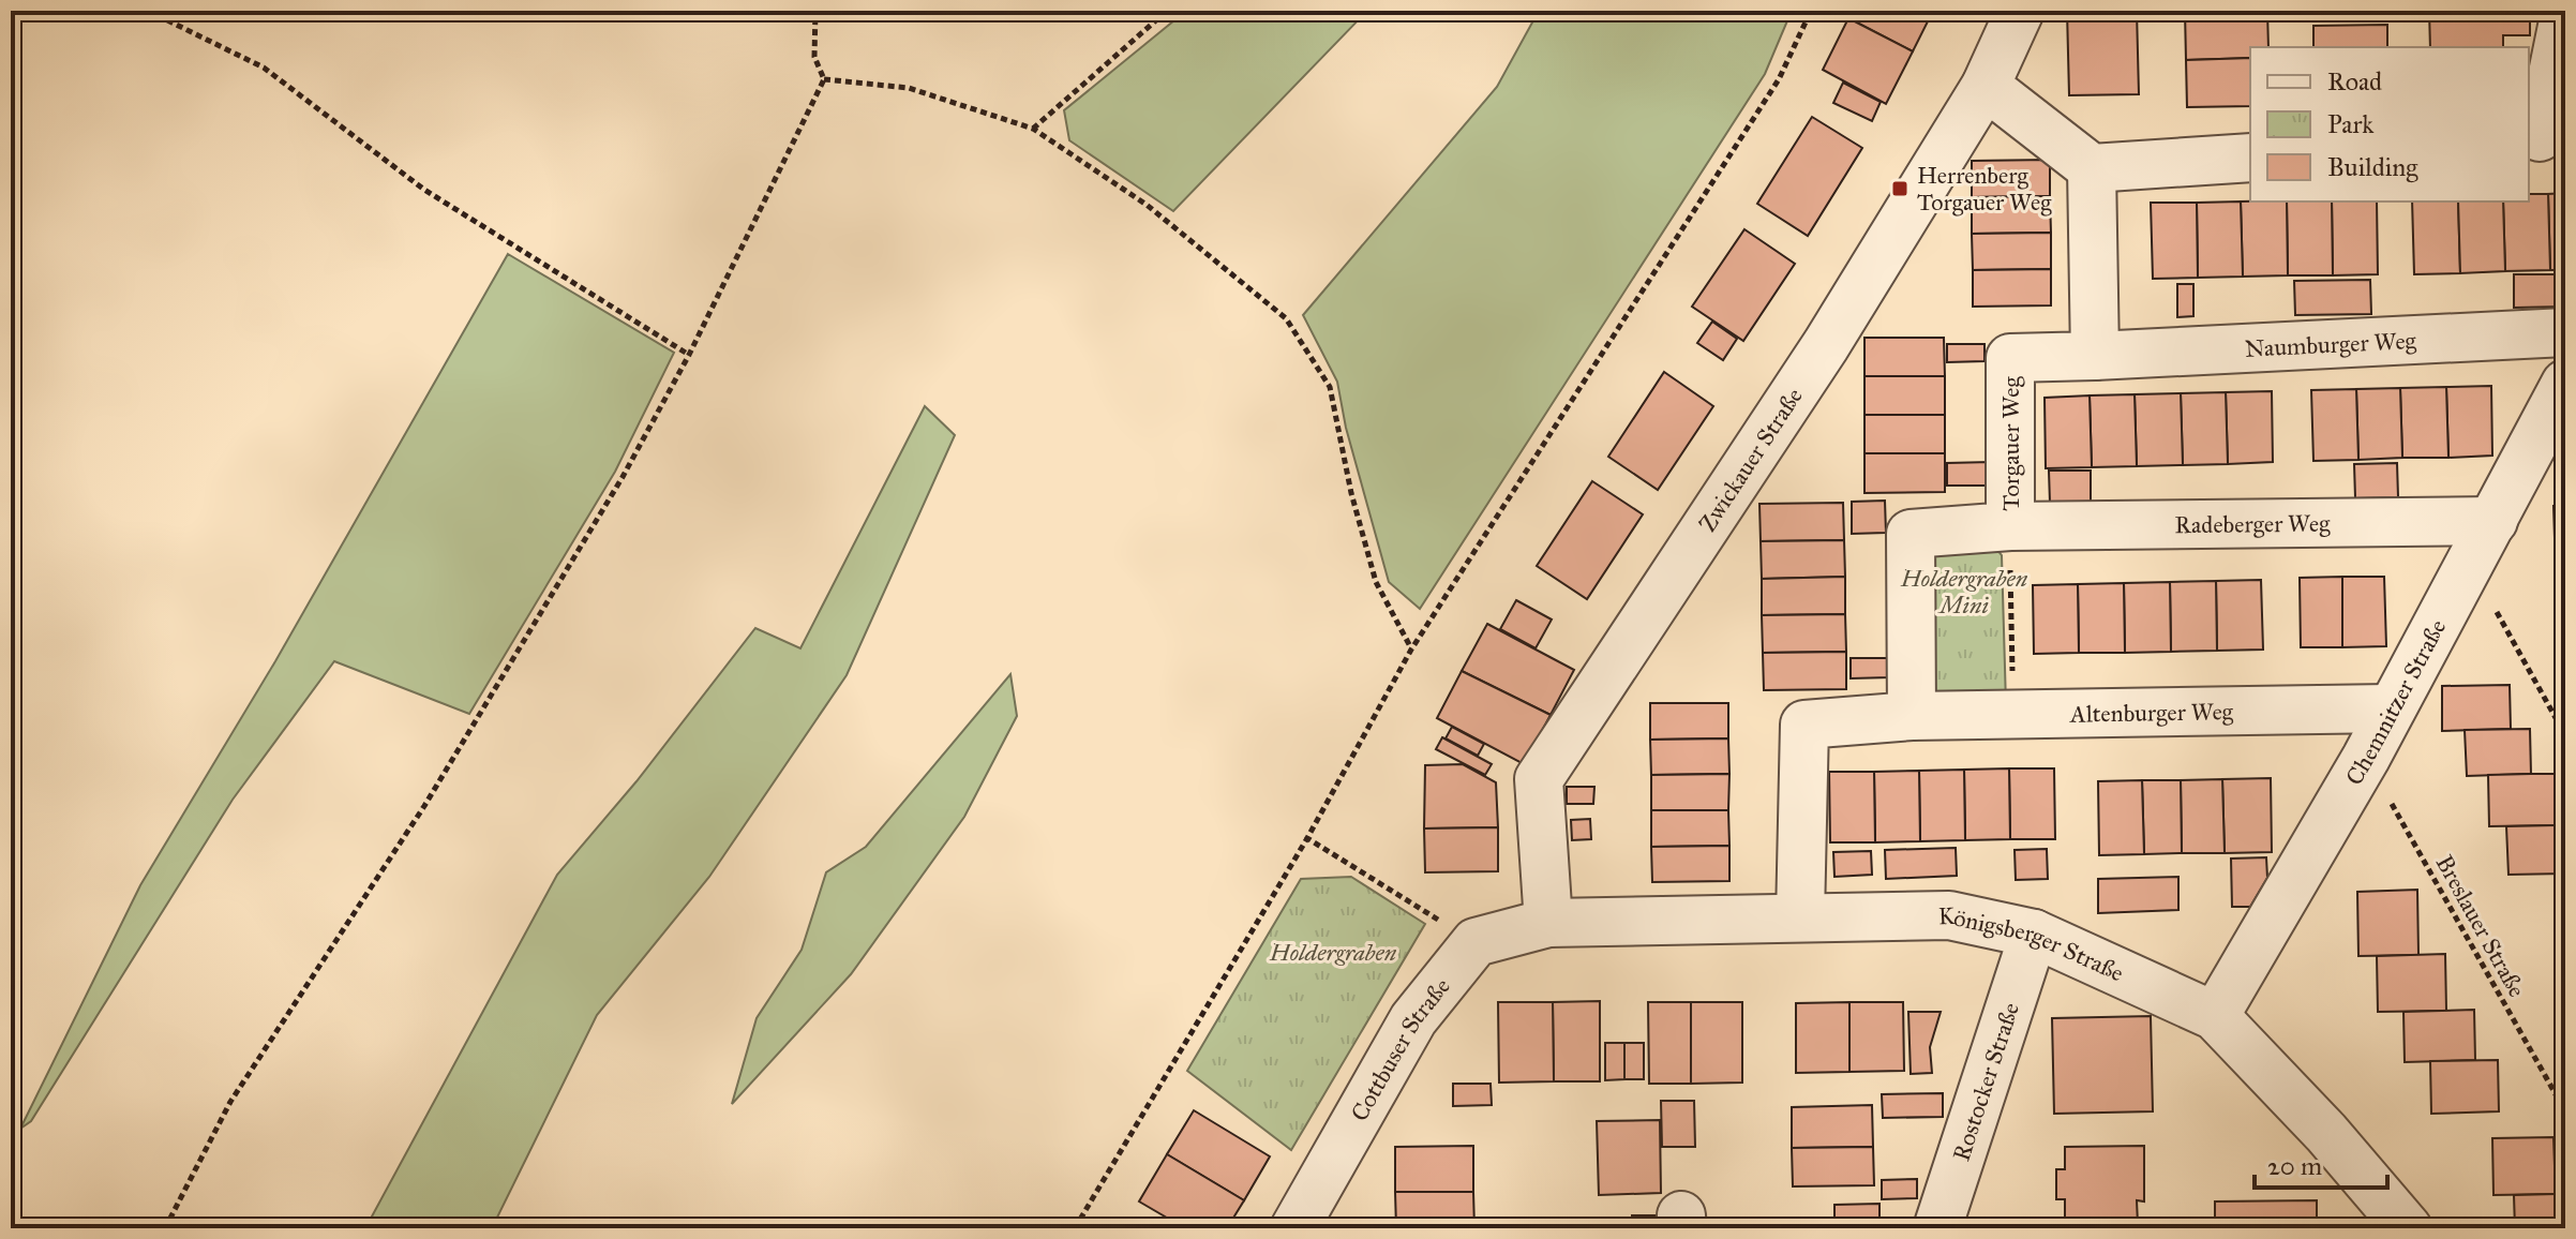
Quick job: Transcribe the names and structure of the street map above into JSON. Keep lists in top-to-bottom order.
{
  "streets": {
    "street": [
      "Naumburger Weg",
      "Torgauer Weg",
      "Zwickauer Straße",
      "Radeberger Weg",
      "Chemnitzer Straße",
      "Altenburger Weg",
      "Königsberger Straße",
      "Cottbuser Straße",
      "Rostocker Straße"
    ],
    "path": ["Breslauer Straße"]
  },
  "crossings": [
    ["Naumburger Weg", "Torgauer Weg"],
    ["Torgauer Weg", "Radeberger Weg"],
    ["Torgauer Weg", "Altenburger Weg"],
    ["Zwickauer Straße", "Königsberger Straße"],
    ["Radeberger Weg", "Chemnitzer Straße"],
    ["Chemnitzer Straße", "Altenburger Weg"],
    ["Chemnitzer Straße", "Breslauer Straße"],
    ["Chemnitzer Straße", "Königsberger Straße"],
    ["Königsberger Straße", "Rostocker Straße"]
  ],
  "parks": ["Holdergraben Mini", "Holdergraben"],
  "places": {
    "transit": ["Herrenberg Torgauer Weg"]
  },
  "legend": ["Road", "Park", "Building"],
  "scale_bar": "20 m"
}
